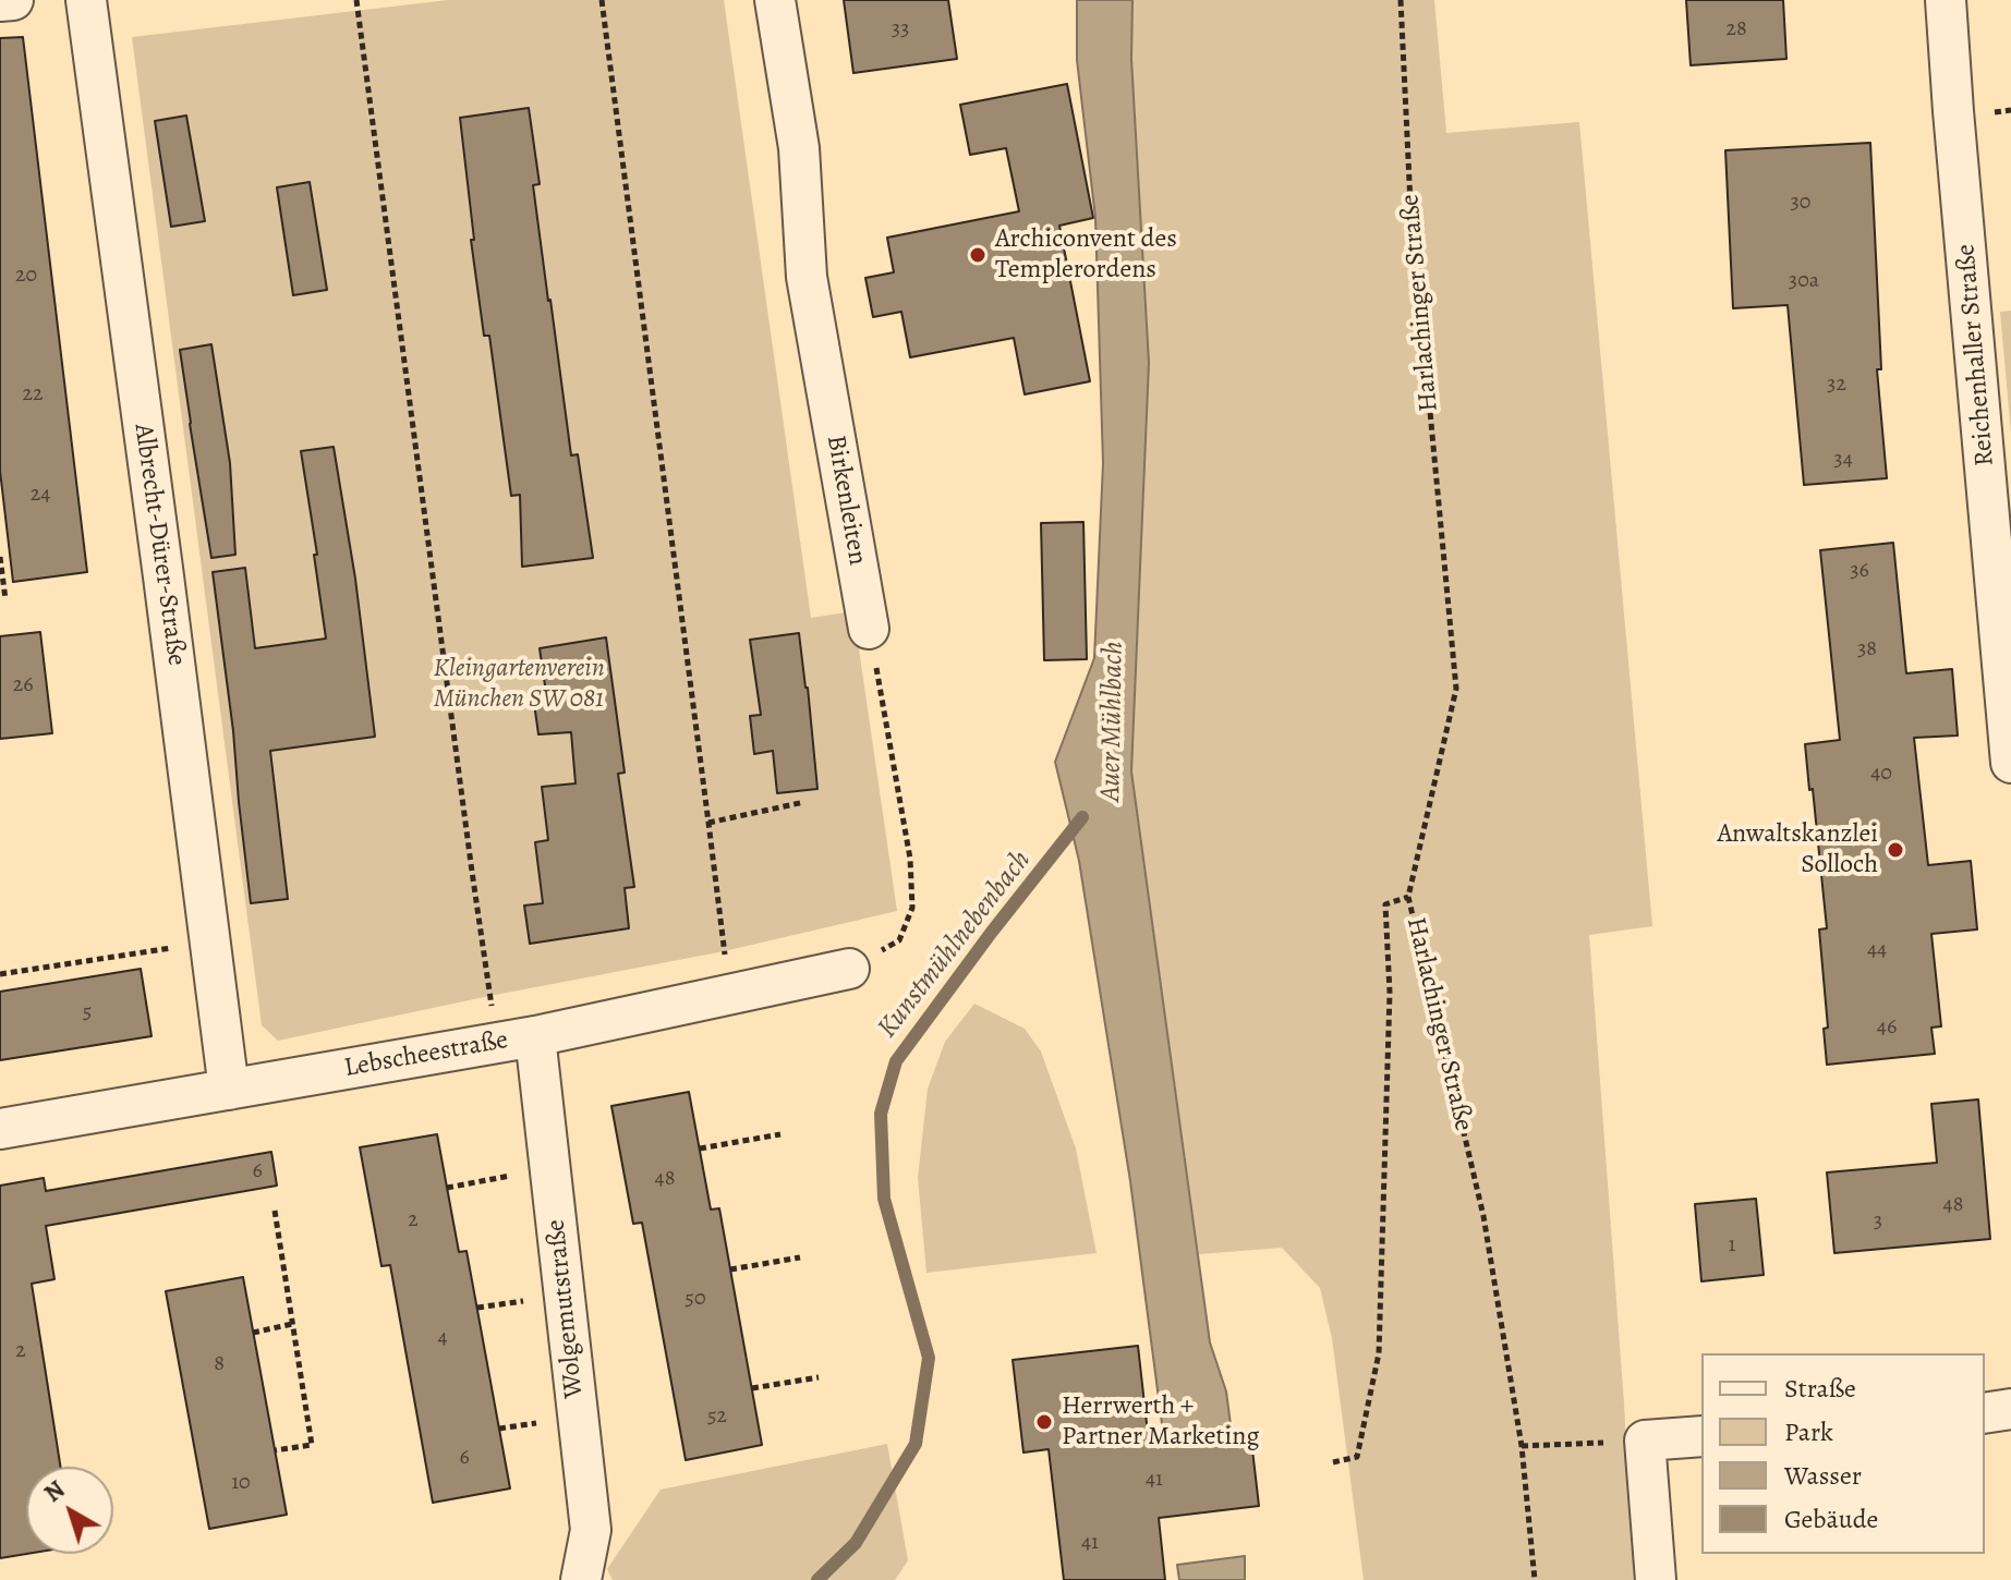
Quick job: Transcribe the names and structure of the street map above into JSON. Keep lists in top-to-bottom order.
{
  "streets": {
    "street": [
      "Reichenhaller Straße",
      "Birkenleiten",
      "Albrecht-Dürer-Straße",
      "Lebscheestraße",
      "Wolgemutstraße"
    ],
    "path": ["Harlachinger Straße"]
  },
  "crossings": [
    ["Albrecht-Dürer-Straße", "Lebscheestraße"],
    ["Lebscheestraße", "Wolgemutstraße"]
  ],
  "water": ["Auer Mühlbach", "Kunstmühlnebenbach"],
  "parks": ["Kleingartenverein München SW 081"],
  "places": ["Archiconvent des Templerordens", "Anwaltskanzlei Solloch", "Herrwerth + Partner Marketing"],
  "house_numbers": [
    "33",
    "28",
    "30",
    "20",
    "30a",
    "32",
    "22",
    "34",
    "24",
    "36",
    "38",
    "26",
    "40",
    "44",
    "5",
    "46",
    "6",
    "48",
    "48",
    "2",
    "3",
    "1",
    "50",
    "4",
    "2",
    "8",
    "52",
    "6",
    "41",
    "10",
    "41"
  ],
  "legend": [
    "Straße",
    "Park",
    "Wasser",
    "Gebäude"
  ],
  "north": "top left"
}
